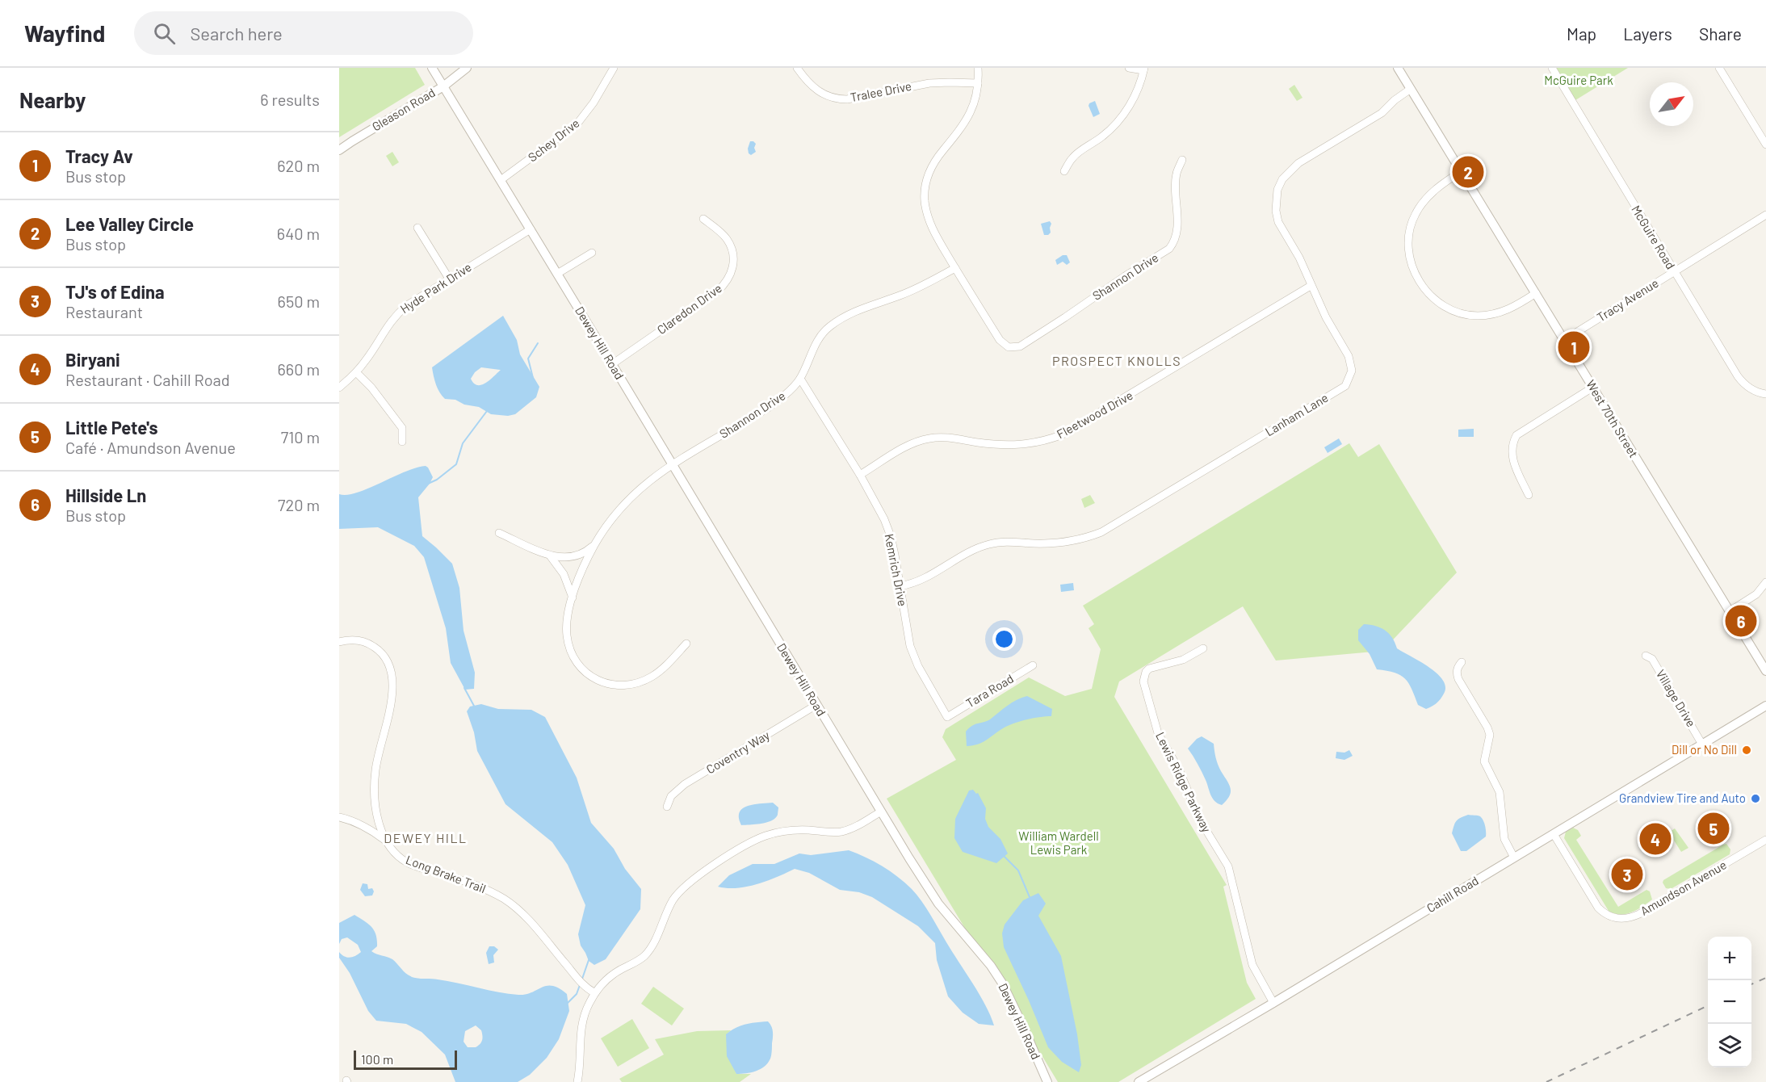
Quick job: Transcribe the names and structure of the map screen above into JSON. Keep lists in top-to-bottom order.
{
  "streets": {
    "street": [
      "Tralee Drive",
      "Gleason Road",
      "Schey Drive",
      "McGuire Road",
      "Shannon Drive",
      "Hyde Park Drive",
      "Tracy Avenue",
      "Claredon Drive",
      "Dewey Hill Road",
      "Fleetwood Drive",
      "Lanham Lane",
      "West 70th Street",
      "Kemrich Drive",
      "Tara Road",
      "Village Drive",
      "Coventry Way",
      "Lewis Ridge Parkway",
      "Long Brake Trail",
      "Amundson Avenue",
      "Cahill Road"
    ]
  },
  "crossings": [
    ["Gleason Road", "Dewey Hill Road"],
    ["Schey Drive", "Dewey Hill Road"],
    ["McGuire Road", "Tracy Avenue"],
    ["Shannon Drive", "Dewey Hill Road"],
    ["Shannon Drive", "Kemrich Drive"],
    ["Hyde Park Drive", "Dewey Hill Road"],
    ["Tracy Avenue", "West 70th Street"],
    ["Claredon Drive", "Dewey Hill Road"],
    ["Dewey Hill Road", "Coventry Way"],
    ["Fleetwood Drive", "Lanham Lane"],
    ["Fleetwood Drive", "Kemrich Drive"],
    ["Lanham Lane", "West 70th Street"],
    ["Lanham Lane", "Kemrich Drive"],
    ["Kemrich Drive", "Tara Road"],
    ["Village Drive", "Cahill Road"],
    ["Lewis Ridge Parkway", "Cahill Road"],
    ["Amundson Avenue", "Cahill Road"]
  ],
  "districts": ["PROSPECT KNOLLS", "DEWEY HILL"],
  "parks": ["McGuire Park", "William Wardell Lewis Park"],
  "places": ["Dill or No Dill", "Grandview Tire and Auto"],
  "scale_bar": "100 m",
  "north": "top right",
  "page": {
    "header": "Wayfind",
    "search": "Search here",
    "nav": ["Map", "Layers", "Share"],
    "heading": ["Nearby", "6 results"],
    "list": [
      {
        "mark": "1",
        "name": "Tracy Av",
        "note": "Bus stop",
        "value": "620 m"
      },
      {
        "mark": "2",
        "name": "Lee Valley Circle",
        "note": "Bus stop",
        "value": "640 m"
      },
      {
        "mark": "3",
        "name": "TJ's of Edina",
        "note": "Restaurant",
        "value": "650 m"
      },
      {
        "mark": "4",
        "name": "Biryani",
        "note": "Restaurant · Cahill Road",
        "value": "660 m"
      },
      {
        "mark": "5",
        "name": "Little Pete's",
        "note": "Café · Amundson Avenue",
        "value": "710 m"
      },
      {
        "mark": "6",
        "name": "Hillside Ln",
        "note": "Bus stop",
        "value": "720 m"
      }
    ],
    "pins": [
      "2",
      "1",
      "6",
      "5",
      "4",
      "3"
    ],
    "map_buttons": ["+", "−"],
    "scale": "100 m"
  }
}
